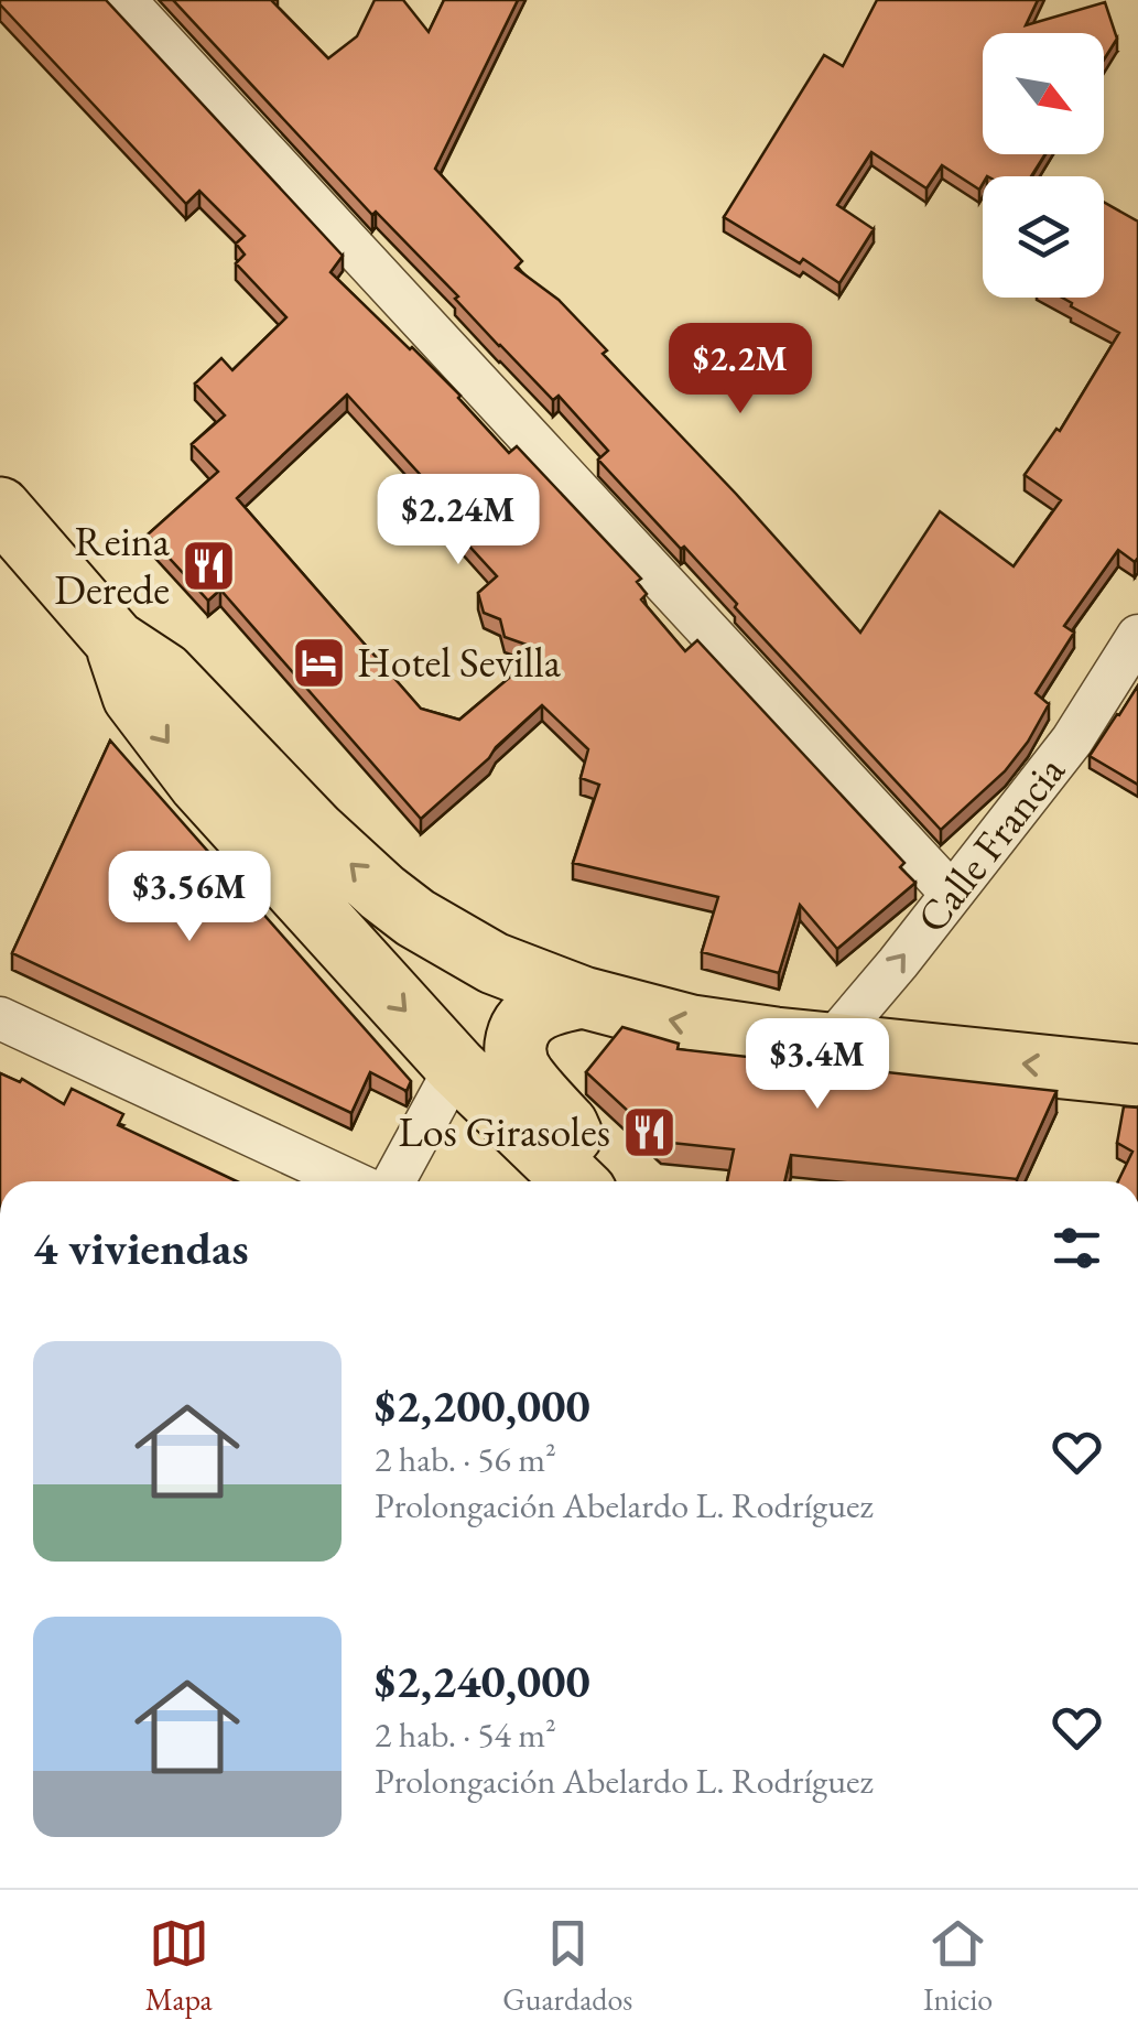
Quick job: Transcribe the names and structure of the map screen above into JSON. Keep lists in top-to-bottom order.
{
  "streets": {
    "street": ["Calle Francia"]
  },
  "one_way": ["Calle Francia"],
  "places": {
    "restaurant": ["Reina Derede", "Los Girasoles"],
    "hotel": ["Hotel Sevilla"]
  },
  "north": "bottom right",
  "page": {
    "price": [
      "$2.2M",
      "$2.24M",
      "$3.56M",
      "$3.4M"
    ],
    "heading": "4 viviendas",
    "list": [
      {
        "name": "$2,200,000",
        "note": "2 hab. · 56 m² · Prolongación Abelardo L. Rodríguez"
      },
      {
        "name": "$2,240,000",
        "note": "2 hab. · 54 m² · Prolongación Abelardo L. Rodríguez"
      }
    ],
    "tabs": ["Mapa", "Guardados", "Inicio"]
  }
}
